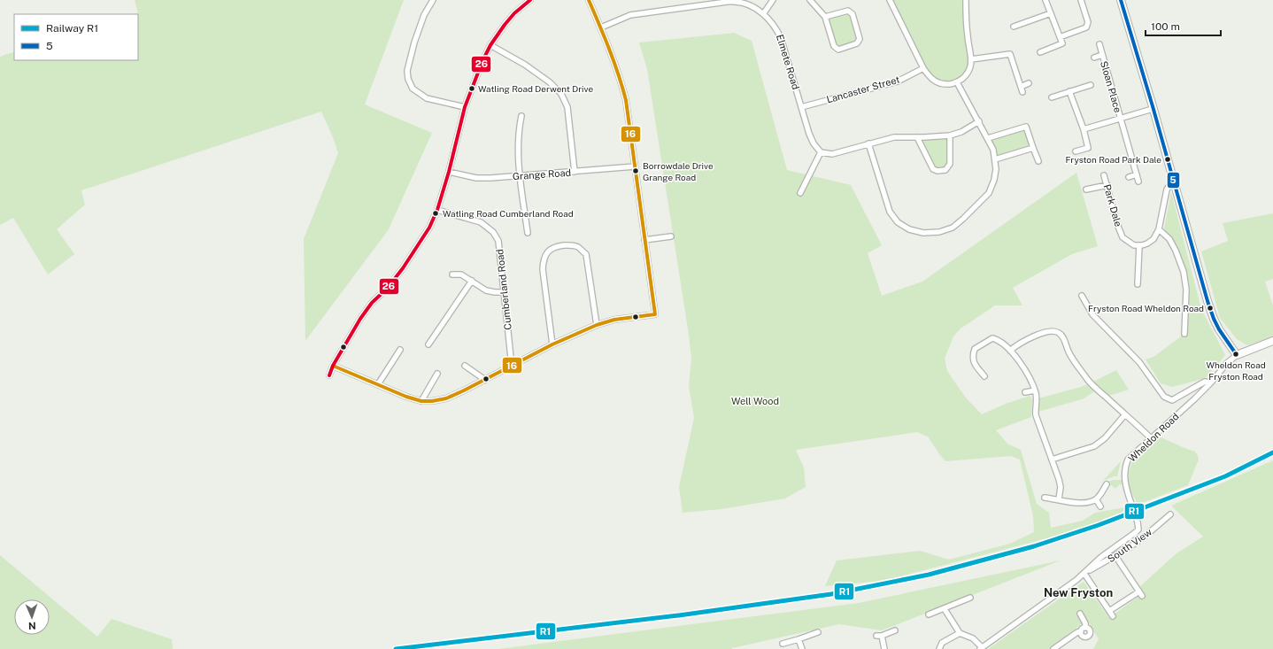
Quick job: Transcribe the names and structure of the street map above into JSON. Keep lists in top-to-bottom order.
{
  "streets": {
    "street": [
      "Elmete Road",
      "Sloan Place",
      "Lancaster Street",
      "Grange Road",
      "Park Dale",
      "Cumberland Road",
      "Wheldon Road",
      "South View"
    ]
  },
  "crossings": [
    ["Elmete Road", "Lancaster Street"],
    ["Wheldon Road", "South View"]
  ],
  "districts": ["New Fryston"],
  "parks": ["Well Wood"],
  "places": [
    "Watling Road Derwent Drive",
    "Fryston Road Park Dale",
    "Borrowdale Drive Grange Road",
    "Watling Road Cumberland Road",
    "Fryston Road Wheldon Road",
    "Wheldon Road Fryston Road"
  ],
  "lines": [
    "transit line 5",
    "transit line 16",
    "transit line 26",
    "rail line R1"
  ],
  "legend": ["Railway R1", "5"],
  "scale_bar": "100 m",
  "north": "bottom"
}
